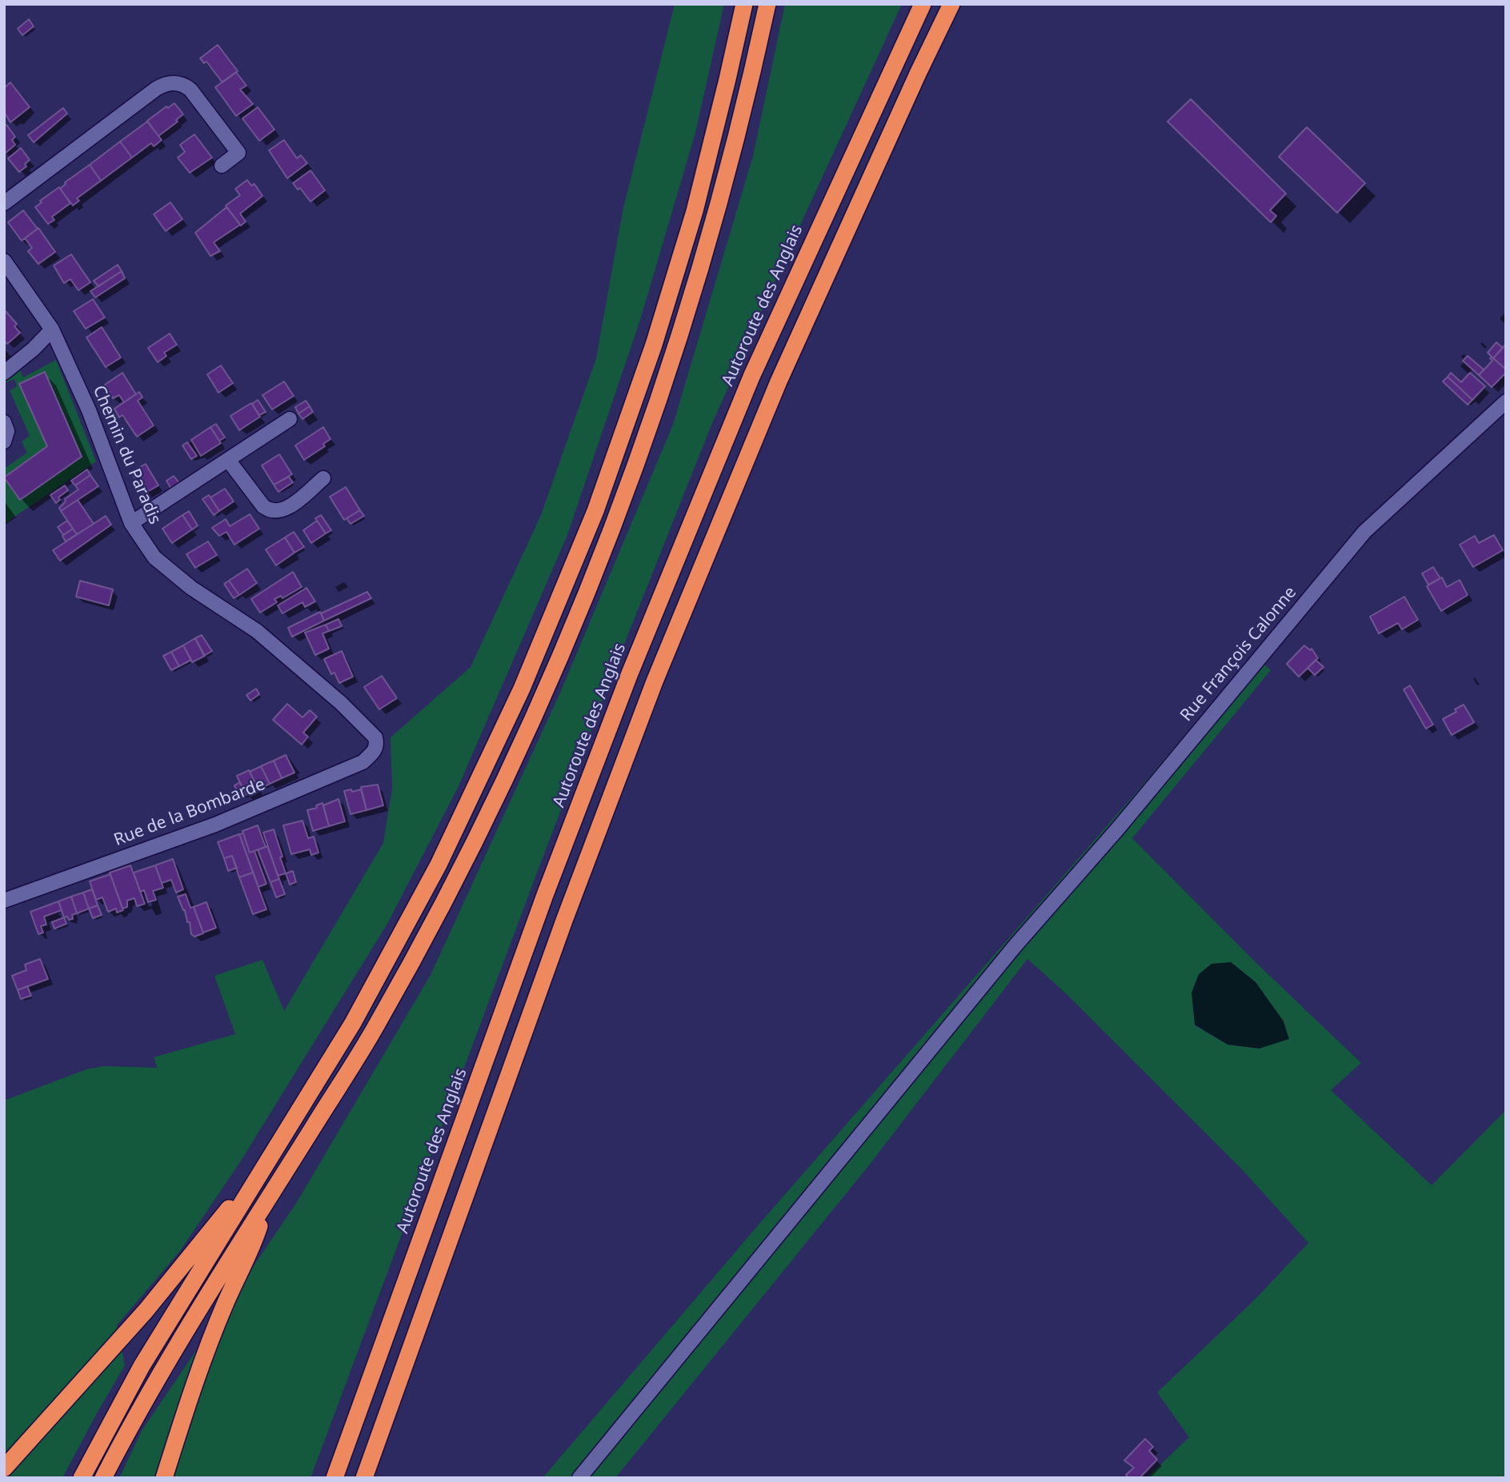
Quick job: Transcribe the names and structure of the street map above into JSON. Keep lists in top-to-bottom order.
{
  "streets": {
    "highway": ["Autoroute des Anglais"],
    "street": ["Chemin du Paradis", "Rue François Calonne", "Rue de la Bombarde"]
  },
  "crossings": [
    ["Chemin du Paradis", "Rue de la Bombarde"]
  ]
}
